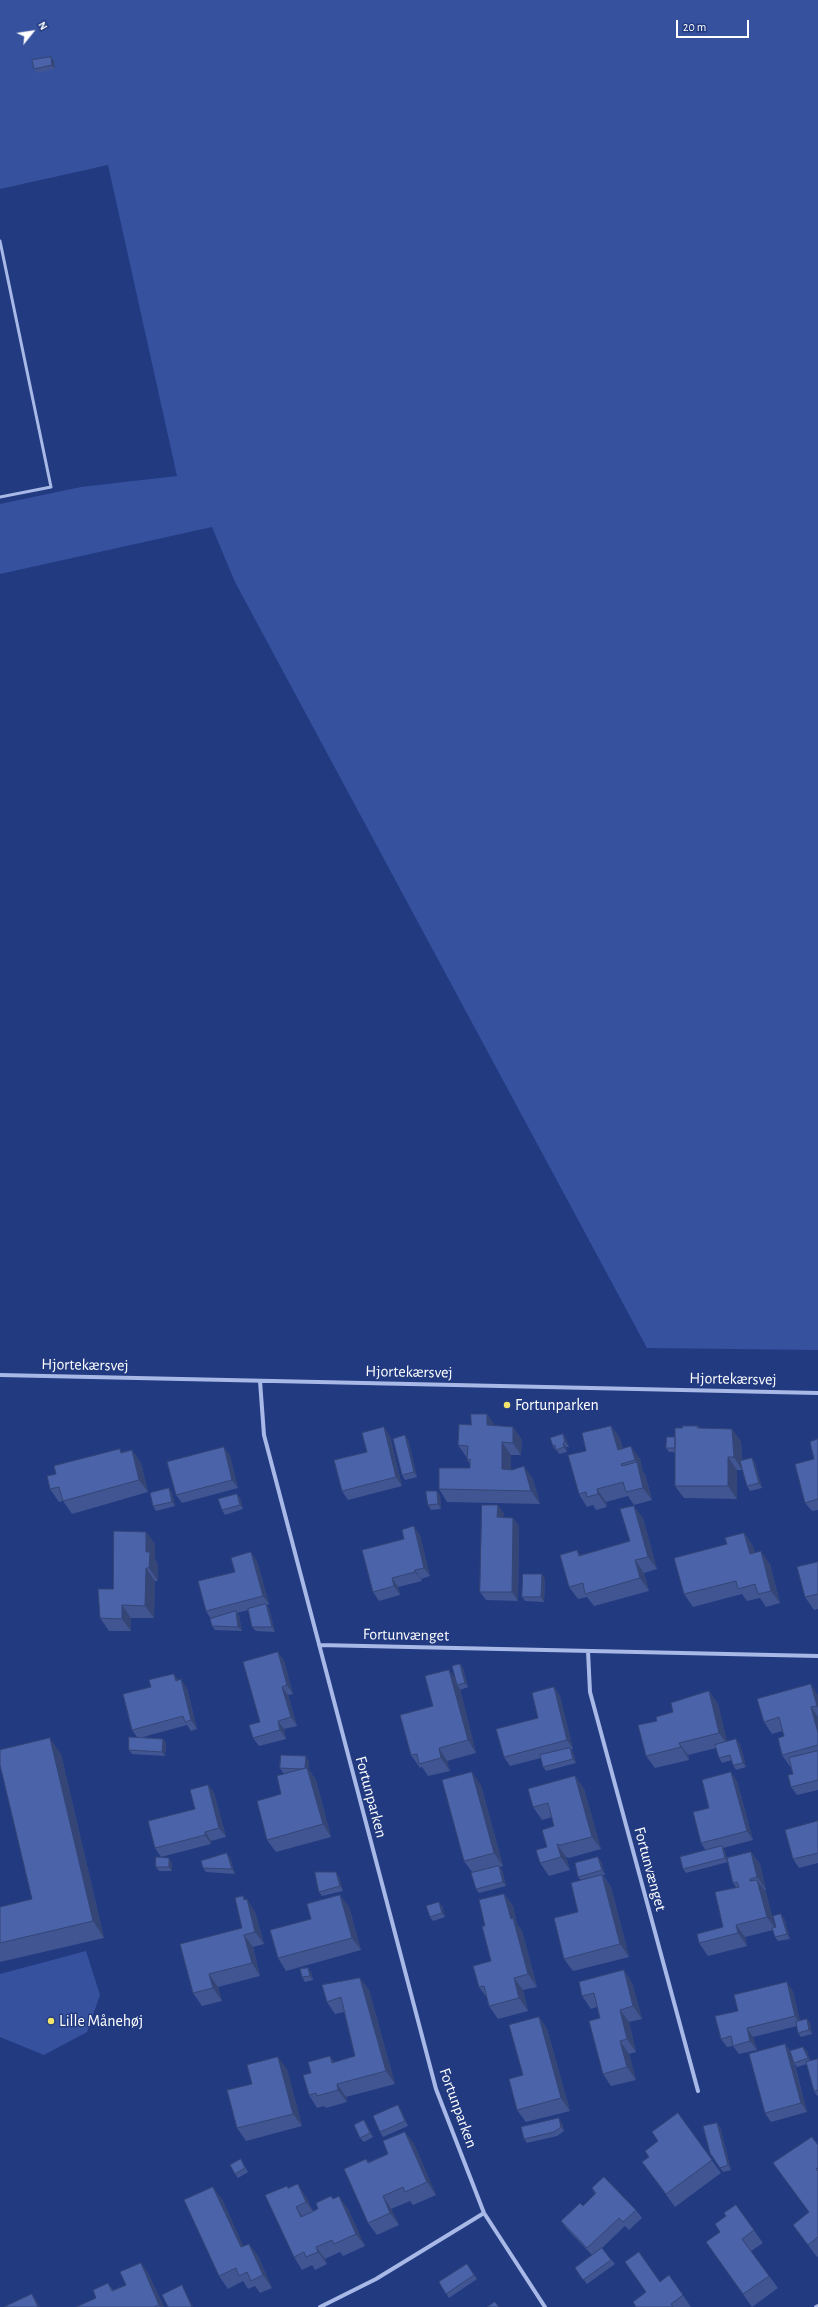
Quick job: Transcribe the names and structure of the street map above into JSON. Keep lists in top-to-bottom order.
{
  "streets": {
    "street": ["Hjortekærsvej", "Fortunvænget", "Fortunparken"]
  },
  "crossings": [
    ["Hjortekærsvej", "Fortunparken"],
    ["Fortunvænget", "Fortunparken"]
  ],
  "places": ["Fortunparken", "Lille Månehøj"],
  "scale_bar": "20 m",
  "north": "top right"
}
